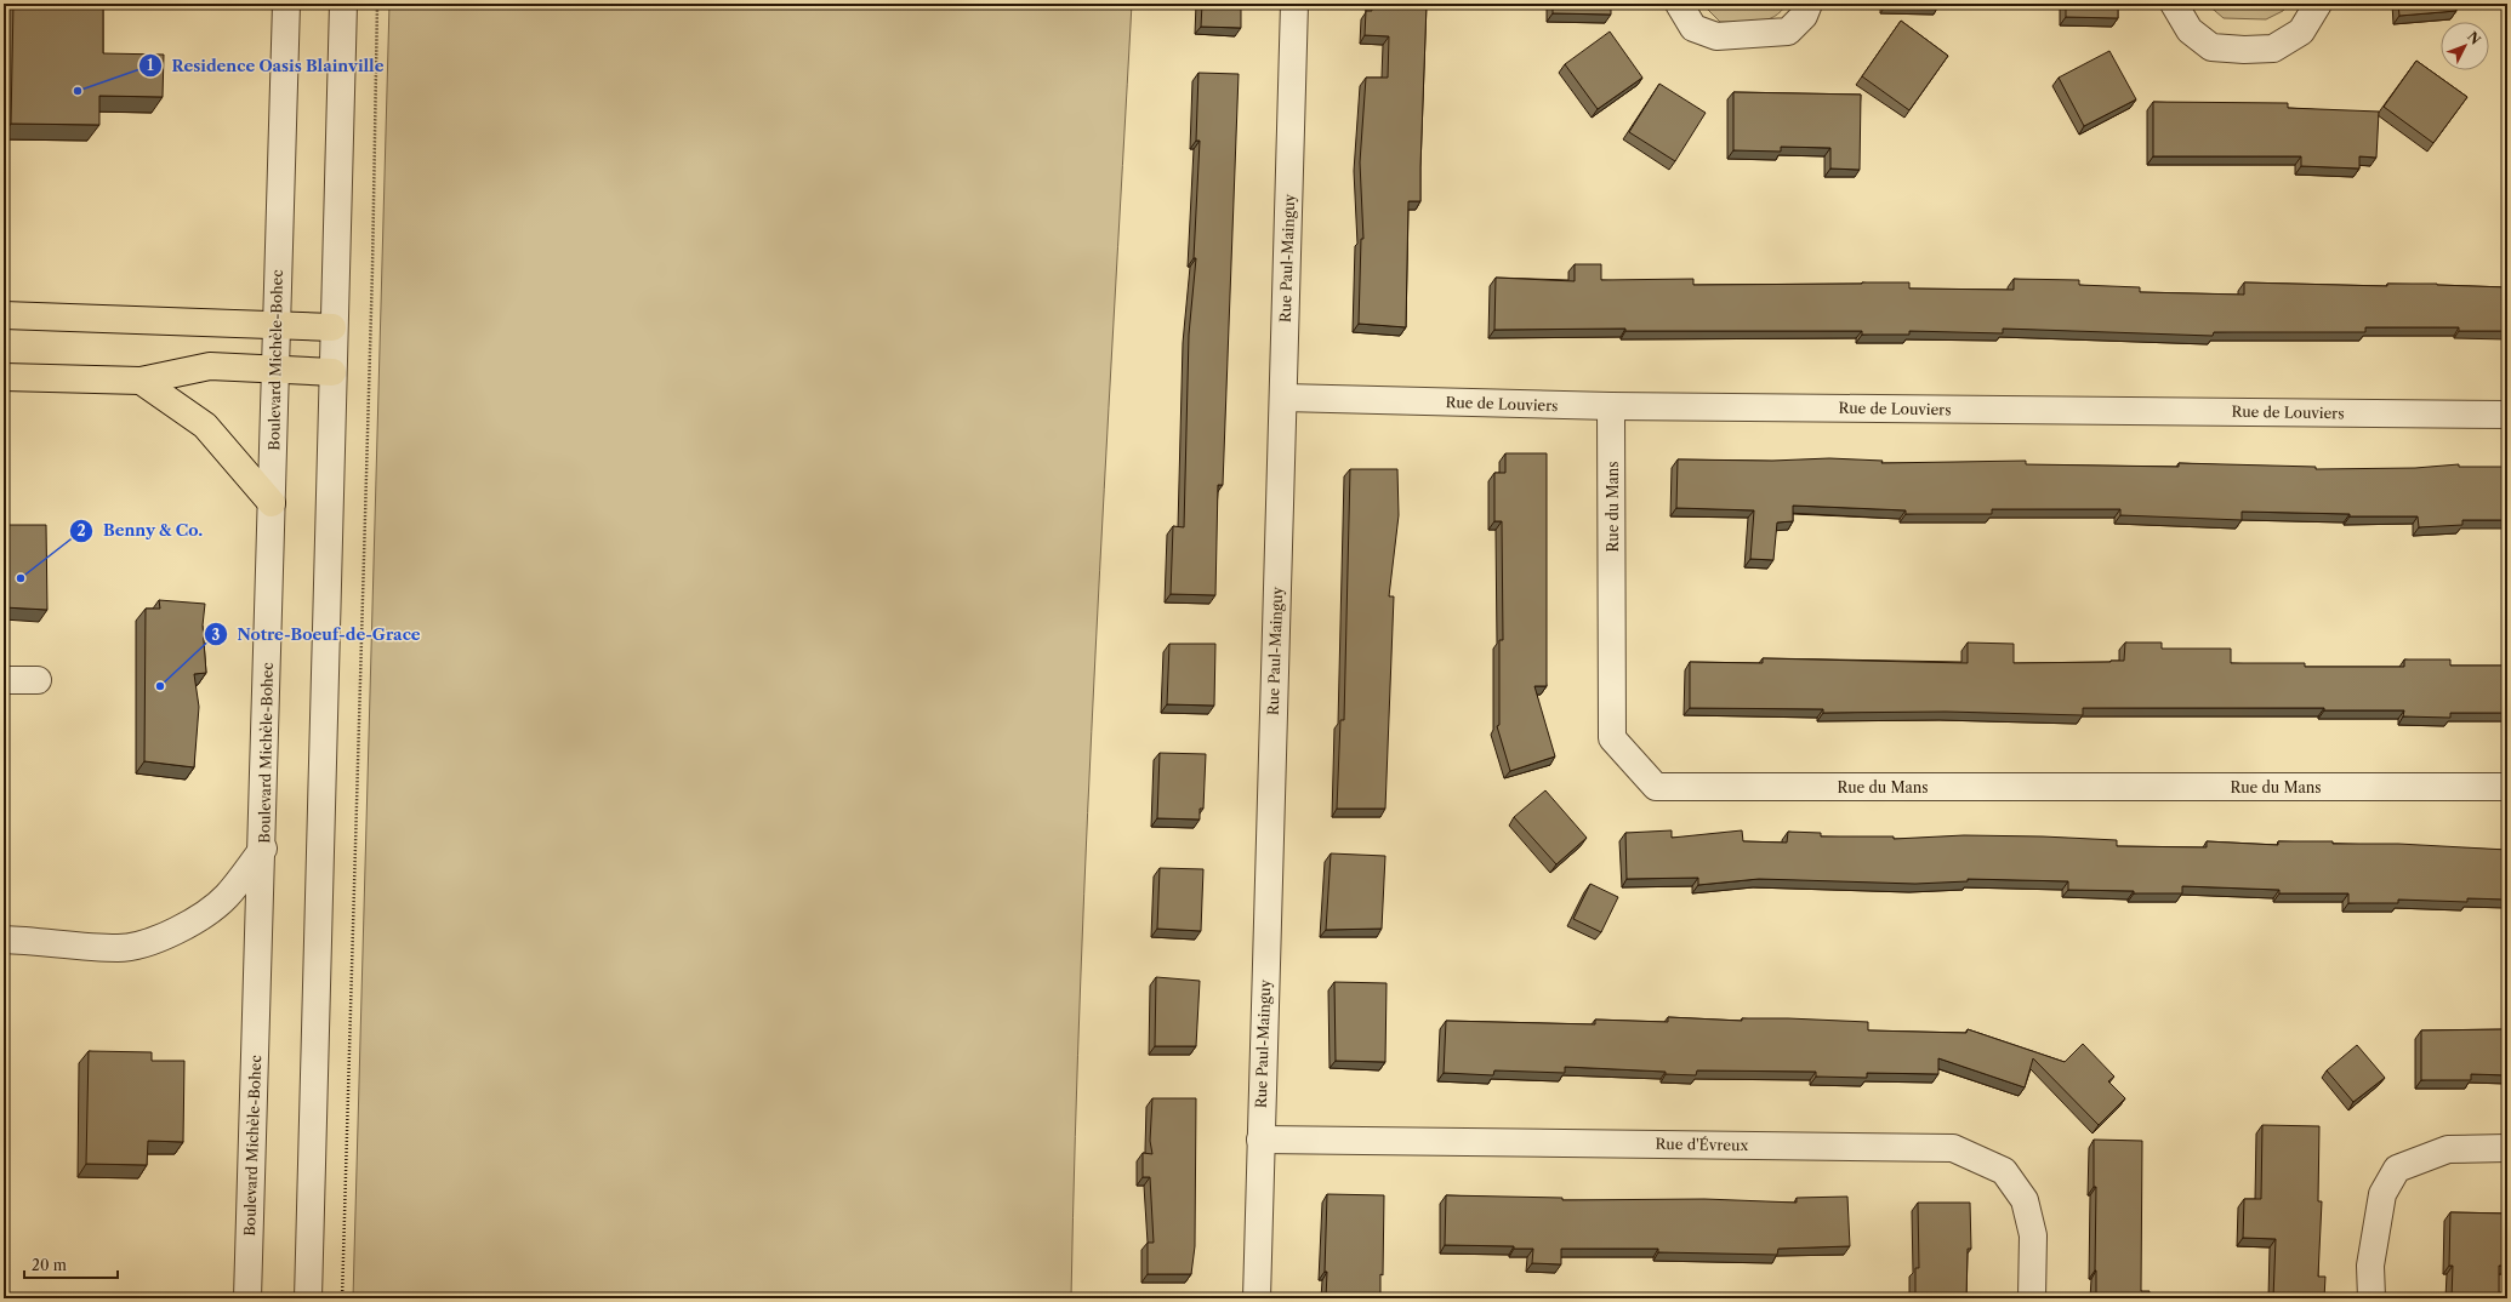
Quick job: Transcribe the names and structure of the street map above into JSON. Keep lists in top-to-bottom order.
{
  "streets": {
    "street": [
      "Rue Paul-Mainguy",
      "Boulevard Michèle-Bohec",
      "Rue de Louviers",
      "Rue du Mans",
      "Rue d'Évreux"
    ]
  },
  "crossings": [
    ["Rue Paul-Mainguy", "Rue de Louviers"],
    ["Rue Paul-Mainguy", "Rue d'Évreux"],
    ["Rue de Louviers", "Rue du Mans"]
  ],
  "places": ["Residence Oasis Blainville", "Benny & Co.", "Notre-Boeuf-de-Grace"],
  "scale_bar": "20 m",
  "north": "top right"
}
